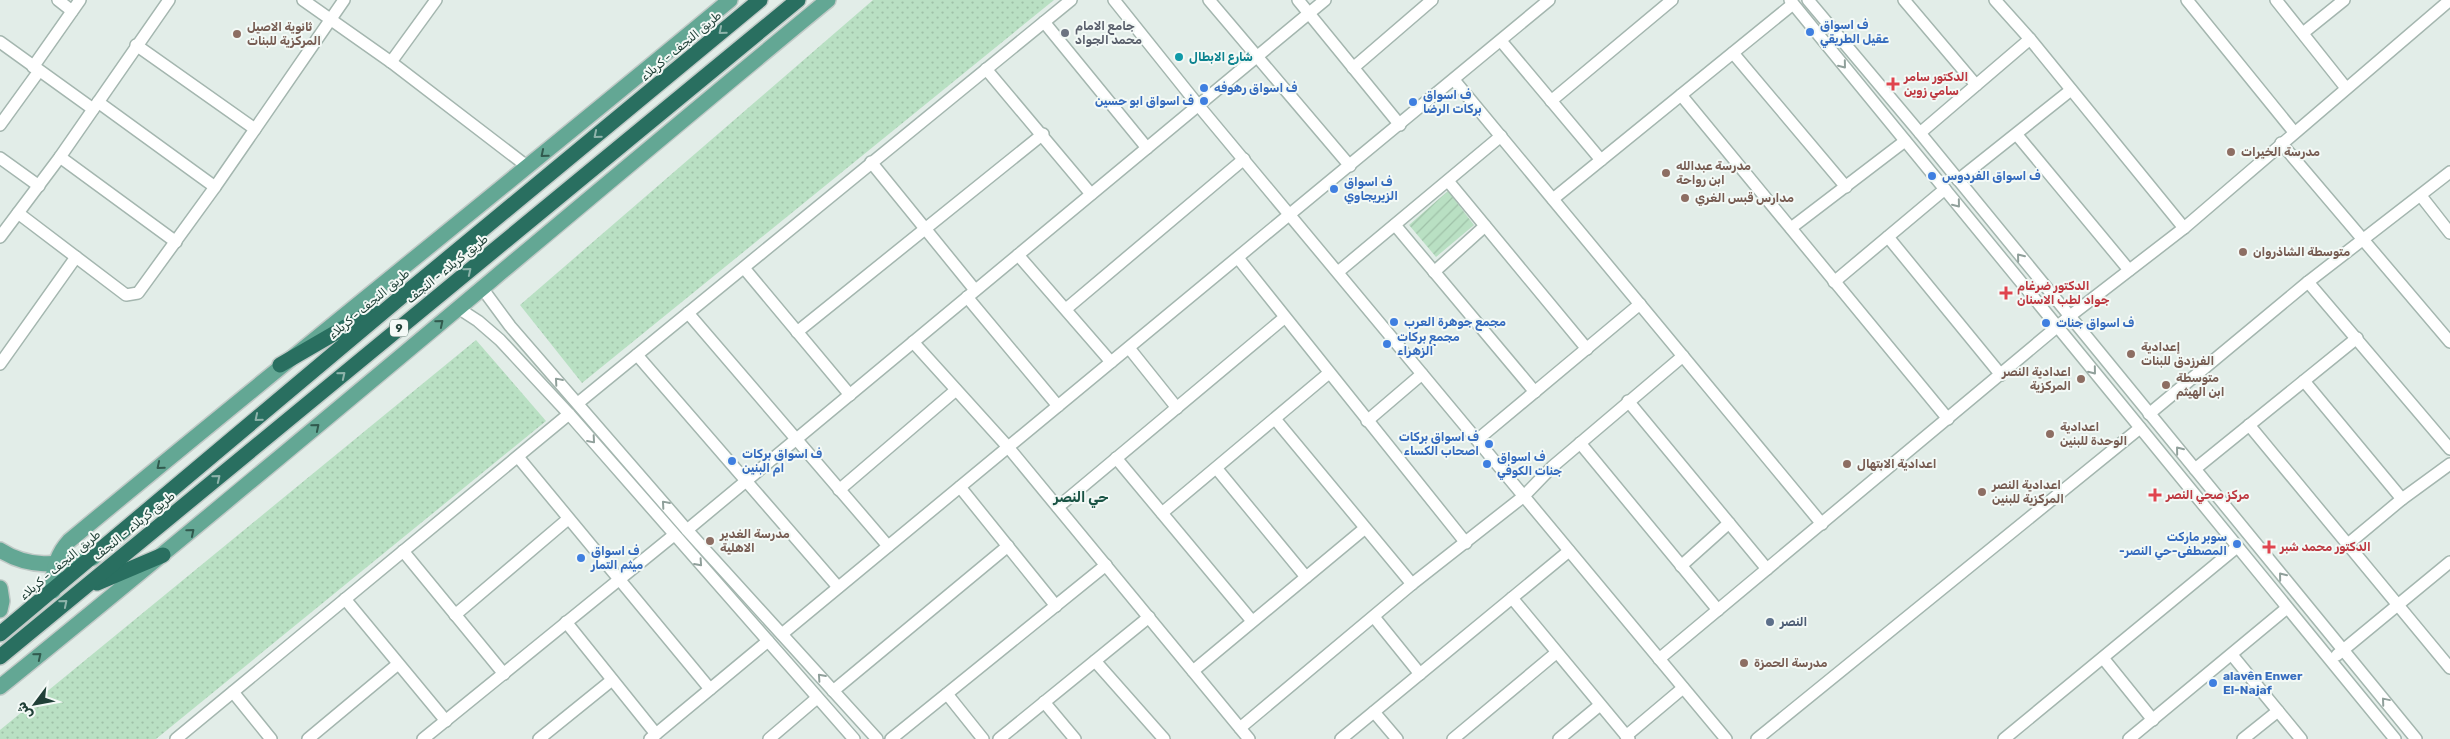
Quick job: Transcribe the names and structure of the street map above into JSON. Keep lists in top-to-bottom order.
{
  "streets": {
    "highway": ["طريق النجف - کربلاء", "طريق کربلاء - النجف", "9"]
  },
  "one_way": ["طريق النجف - کربلاء", "طريق کربلاء - النجف"],
  "districts": ["حي النصر"],
  "places": {
    "other": [
      "ف اسواق عقيل الطريقي",
      "جامع الامام محمد الجواد",
      "ثانوية الاصيل المركزية للبنات",
      "شارع الابطال",
      "ف اسواق رهوفه",
      "ف اسواق ابو حسين",
      "ف اسواق بركات الرضا",
      "مدرسة الخيرات",
      "مدرسة عبدالله ابن رواحة",
      "ف اسواق الفردوس",
      "ف اسواق الزيريجاوي",
      "مدارس قبس الغري",
      "متوسطة الشاذروان",
      "مجمع جوهرة العرب",
      "ف اسواق جنات",
      "مجمع بركات الزهراء",
      "إعدادية الفرزدق للبنات",
      "اعدادية النصر المركزية",
      "متوسطة ابن الهيثم",
      "اعدادية الوحدة للبنين",
      "ف اسواق بركات اصحاب الكساء",
      "ف اسواق بركات ام البنين",
      "ف اسواق جنات الكوفي",
      "اعدادية الابتهال",
      "اعدادية النصر المركزية للبنين",
      "مدرسة الغدير الاهلية",
      "سوبر ماركت -المصطفى-حي النصر",
      "ف اسواق ميثم التمار",
      "النصر",
      "مدرسة الحمزة",
      "alavên Enwer El-Najaf"
    ],
    "health": [
      "الدكتور سامر سامي زوين",
      "الدكتور ضرغام جواد لطب الاسنان",
      "مركز صحي النصر",
      "الدكتور محمد شبر"
    ]
  },
  "north": "bottom left"
}
